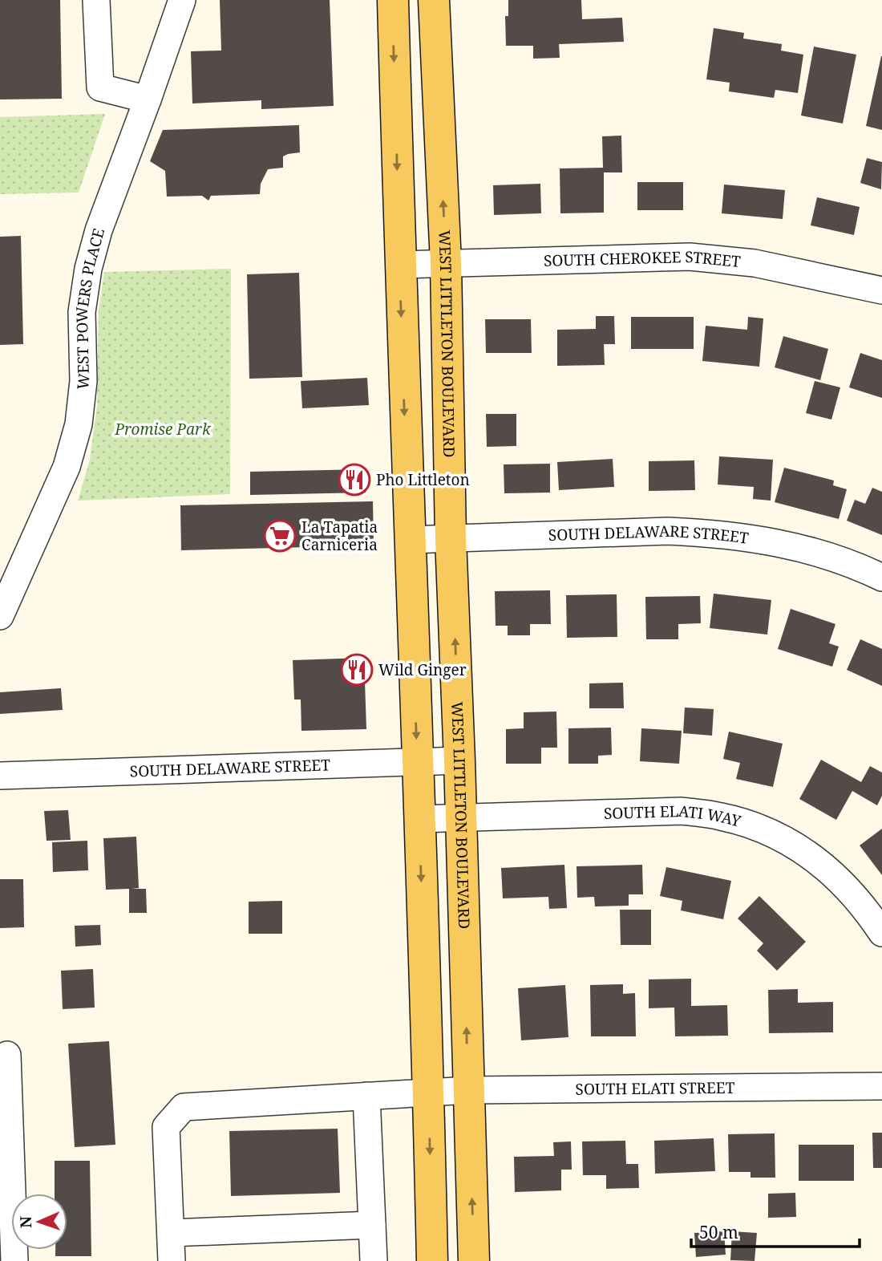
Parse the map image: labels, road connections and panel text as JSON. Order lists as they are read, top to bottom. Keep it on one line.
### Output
{"streets":{"main road":["WEST LITTLETON BOULEVARD"],"street":["SOUTH CHEROKEE STREET","WEST POWERS PLACE","SOUTH DELAWARE STREET","SOUTH ELATI WAY","SOUTH ELATI STREET"]},"crossings":[["SOUTH CHEROKEE STREET","WEST LITTLETON BOULEVARD"],["WEST LITTLETON BOULEVARD","SOUTH DELAWARE STREET"],["WEST LITTLETON BOULEVARD","SOUTH ELATI WAY"],["WEST LITTLETON BOULEVARD","SOUTH ELATI STREET"]],"parks":["Promise Park"],"places":{"restaurant":["Pho Littleton","Wild Ginger"],"supermarket":["La Tapatia Carniceria"]},"scale_bar":"50 m","north":"left"}
